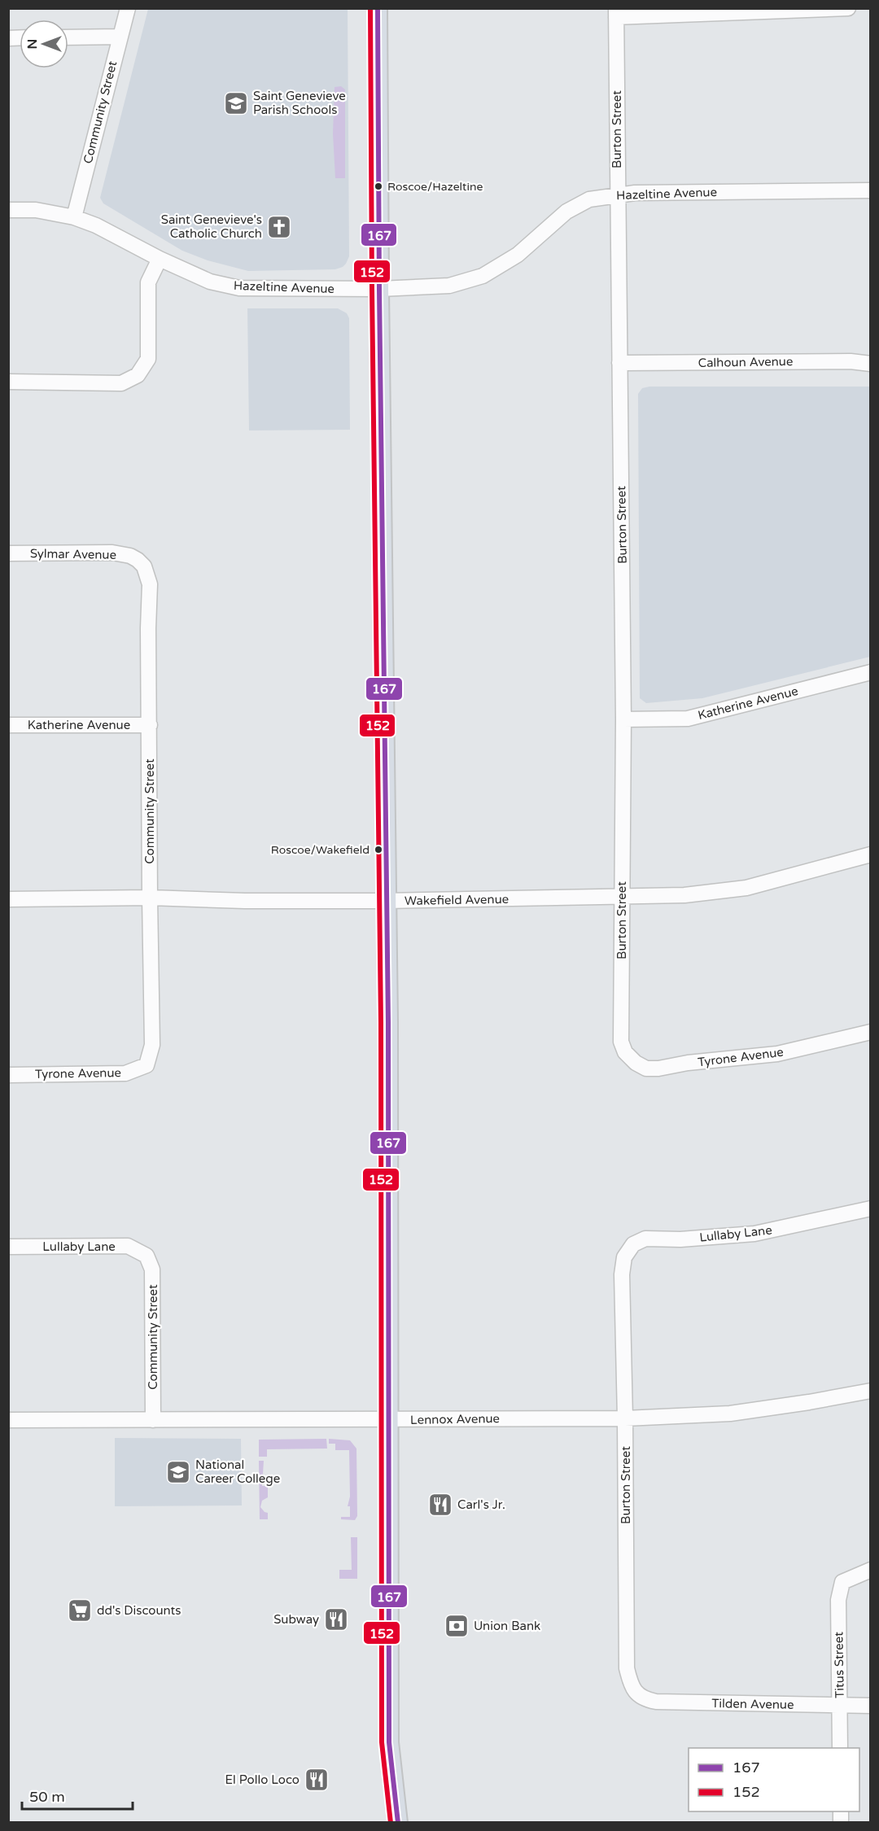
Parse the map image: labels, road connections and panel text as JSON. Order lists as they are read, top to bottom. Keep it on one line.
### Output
{"streets":{"street":["Community Street","Burton Street","Hazeltine Avenue","Calhoun Avenue","Sylmar Avenue","Katherine Avenue","Wakefield Avenue","Tyrone Avenue","Lullaby Lane","Lennox Avenue","Titus Street","Tilden Avenue"]},"crossings":[["Community Street","Hazeltine Avenue"],["Community Street","Sylmar Avenue"],["Community Street","Katherine Avenue"],["Community Street","Wakefield Avenue"],["Community Street","Tyrone Avenue"],["Community Street","Lullaby Lane"],["Community Street","Lennox Avenue"],["Burton Street","Hazeltine Avenue"],["Burton Street","Calhoun Avenue"],["Burton Street","Katherine Avenue"],["Burton Street","Wakefield Avenue"],["Burton Street","Tyrone Avenue"],["Burton Street","Lullaby Lane"],["Burton Street","Lennox Avenue"],["Burton Street","Tilden Avenue"],["Titus Street","Tilden Avenue"]],"places":{"school or university":["Saint Genevieve Parish Schools","National Career College"],"other":["Roscoe/Hazeltine","Roscoe/Wakefield"],"church":["Saint Genevieve's Catholic Church"],"restaurant":["Carl's Jr.","Subway","El Pollo Loco"],"supermarket":["dd's Discounts"],"bank":["Union Bank"]},"lines":["transit line 167","transit line 152"],"legend":["167","152"],"scale_bar":"50 m","north":"left"}
